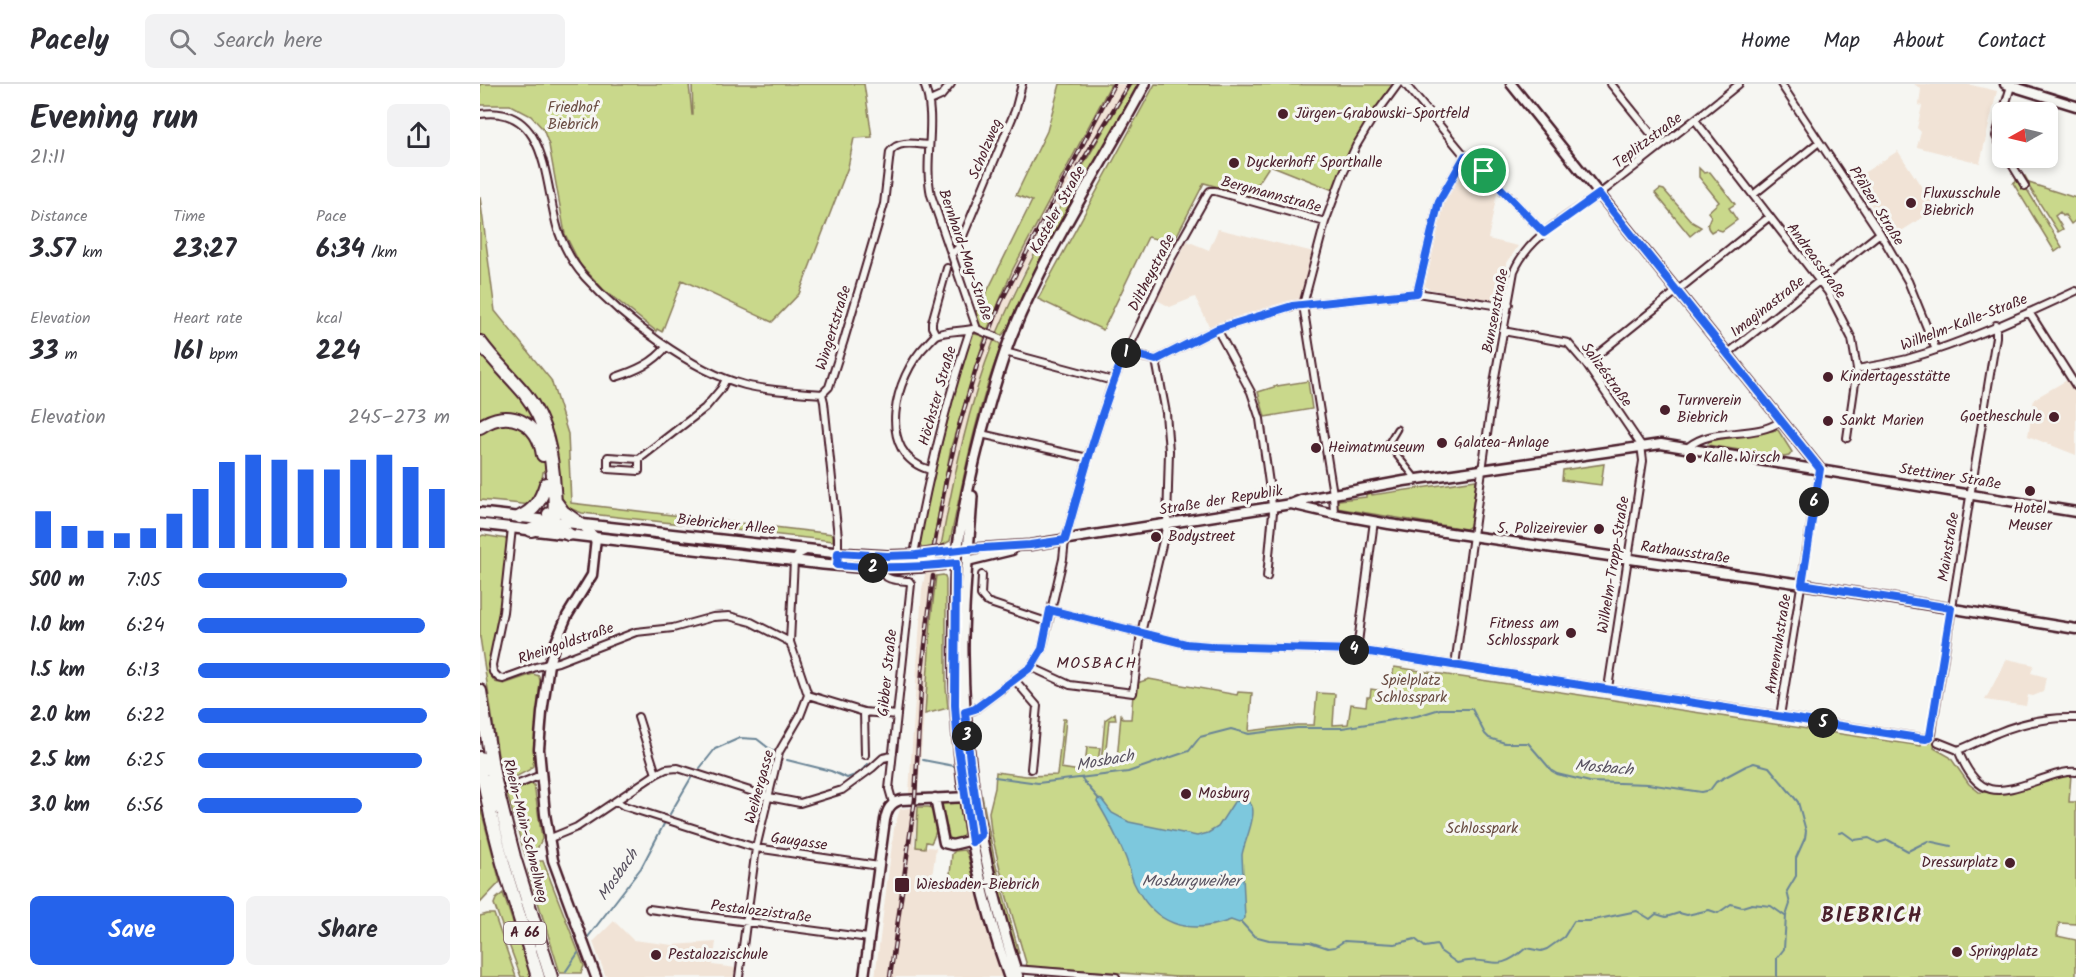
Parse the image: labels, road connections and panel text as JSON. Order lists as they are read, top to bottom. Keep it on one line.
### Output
{"streets":{"highway":["Rhein-Main-Schnellweg","A 66"],"main road":["Kasteler Straße","Biebricher Allee"],"street":["Teplitzstraße","Scholzweg","Bergmannstraße","Pfälzer Straße","Bernhard-May-Straße","Andreasstraße","Diltheystraße","Imaginastraße","Bunsenstraße","Wilhelm-Kalle-Straße","Wingertstraße","Salizéstraße","Höchster Straße","Stettiner Straße","Straße der Republik","Mainstraße","Rathausstraße","Wilhelm-Tropp-Straße","Rheingoldstraße","Armenruhstraße","Gibber Straße","Weihergasse","Gaugasse","Pestalozzistraße"]},"crossings":[["Teplitzstraße","Andreasstraße"],["Teplitzstraße","Bunsenstraße"],["Scholzweg","Bernhard-May-Straße"],["Bergmannstraße","Diltheystraße"],["Pfälzer Straße","Imaginastraße"],["Pfälzer Straße","Wilhelm-Kalle-Straße"],["Kasteler Straße","Bernhard-May-Straße"],["Kasteler Straße","Straße der Republik"],["Kasteler Straße","Biebricher Allee"],["Bernhard-May-Straße","Wingertstraße"],["Bernhard-May-Straße","Höchster Straße"],["Andreasstraße","Imaginastraße"],["Andreasstraße","Wilhelm-Kalle-Straße"],["Diltheystraße","Straße der Republik"],["Bunsenstraße","Salizéstraße"],["Bunsenstraße","Straße der Republik"],["Bunsenstraße","Rathausstraße"],["Wilhelm-Kalle-Straße","Mainstraße"],["Salizéstraße","Straße der Republik"],["Salizéstraße","Wilhelm-Tropp-Straße"],["Höchster Straße","Biebricher Allee"],["Stettiner Straße","Straße der Republik"],["Stettiner Straße","Mainstraße"],["Stettiner Straße","Armenruhstraße"],["Straße der Republik","Biebricher Allee"],["Straße der Republik","Rathausstraße"],["Straße der Republik","Wilhelm-Tropp-Straße"],["Biebricher Allee","Rheingoldstraße"],["Biebricher Allee","Gibber Straße"],["Mainstraße","Rathausstraße"],["Mainstraße","Armenruhstraße"],["Rathausstraße","Wilhelm-Tropp-Straße"],["Rathausstraße","Armenruhstraße"],["Gibber Straße","Gaugasse"],["Gibber Straße","Pestalozzistraße"],["Weihergasse","Gaugasse"],["Weihergasse","Pestalozzistraße"]],"districts":["MOSBACH","BIEBRICH"],"water":["Mosbach","Mosburgweiher"],"parks":["Friedhof Biebrich","Spielplatz Schlosspark","Schlosspark"],"places":{"other":["Jürgen-Grabowski-Sportfeld","Dyckerhoff Sporthalle","Fluxusschule Biebrich","Kindertagesstätte","Turnverein Biebrich","Goetheschule","Sankt Marien","Galatea-Anlage","Heimatmuseum","Kalle Wirsch","Hotel Meuser","5. Polizeirevier","Bodystreet","Fitness am Schlosspark","Mosburg","Dressurplatz","Springplatz","Pestalozzischule"],"transit":["Wiesbaden-Biebrich"]},"north":"left","page":{"header":"Pacely","search":"Search here","nav":["Home","Map","About","Contact"],"heading":["Evening run","21:11"],"stats":[["Distance","3.57 km"],["Time","23:27"],["Pace","6:34 /km"],["Elevation","33 m"],["Heart rate","161 bpm"],["kcal","224"]],"pins":["1","6","2","4","5","3"],"chart":["Elevation","245–273 m"],"list":[{"name":"500 m","note":"7:05"},{"name":"1.0 km","note":"6:24"},{"name":"1.5 km","note":"6:13"},{"name":"2.0 km","note":"6:22"},{"name":"2.5 km","note":"6:25"},{"name":"3.0 km","note":"6:56"}],"buttons":["Save","Share"]}}
